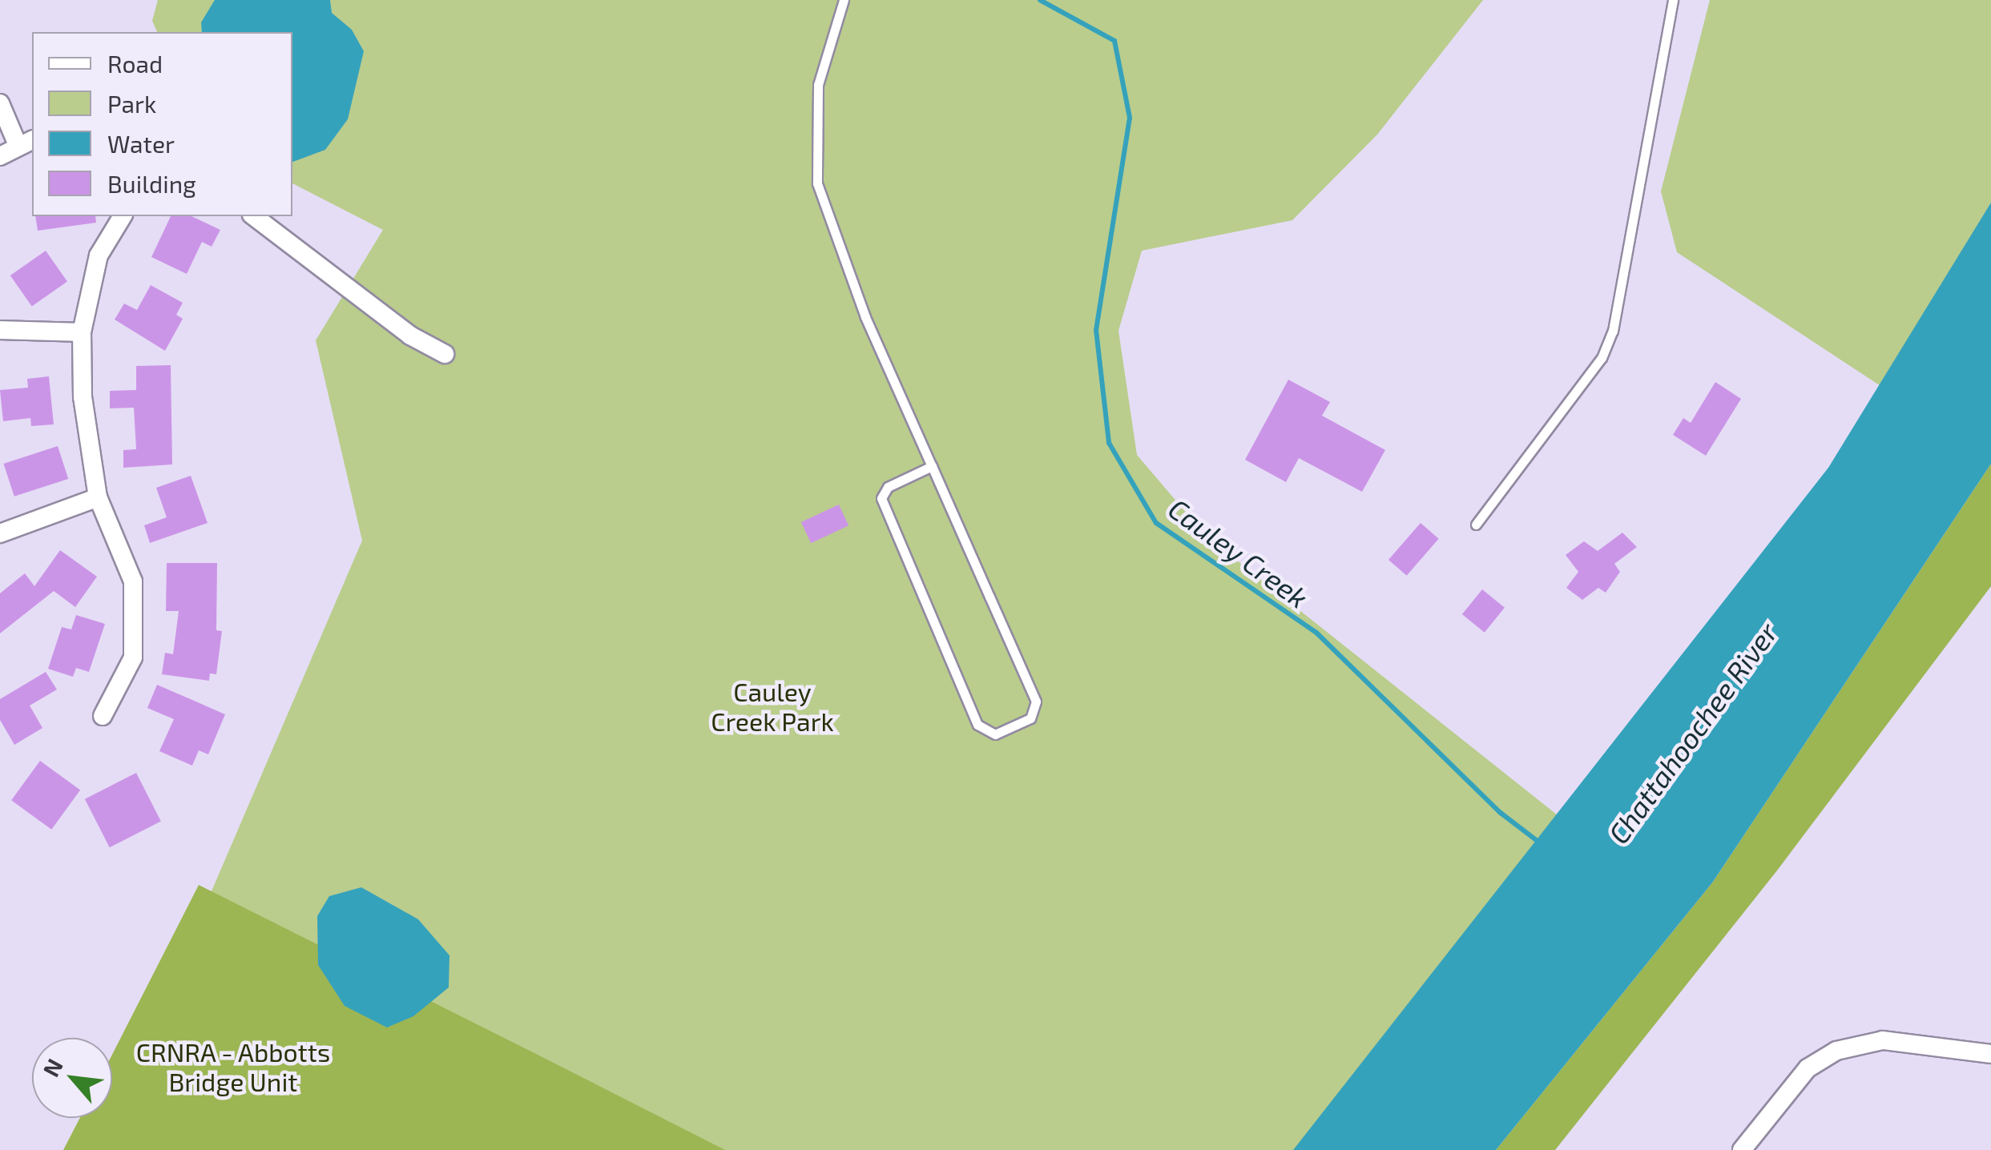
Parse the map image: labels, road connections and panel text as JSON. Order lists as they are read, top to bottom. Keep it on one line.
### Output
{"water":["Cauley Creek","Chattahoochee River"],"parks":["Cauley Creek Park","CRNRA - Abbotts Bridge Unit"],"legend":["Road","Park","Water","Building"],"north":"top left"}
